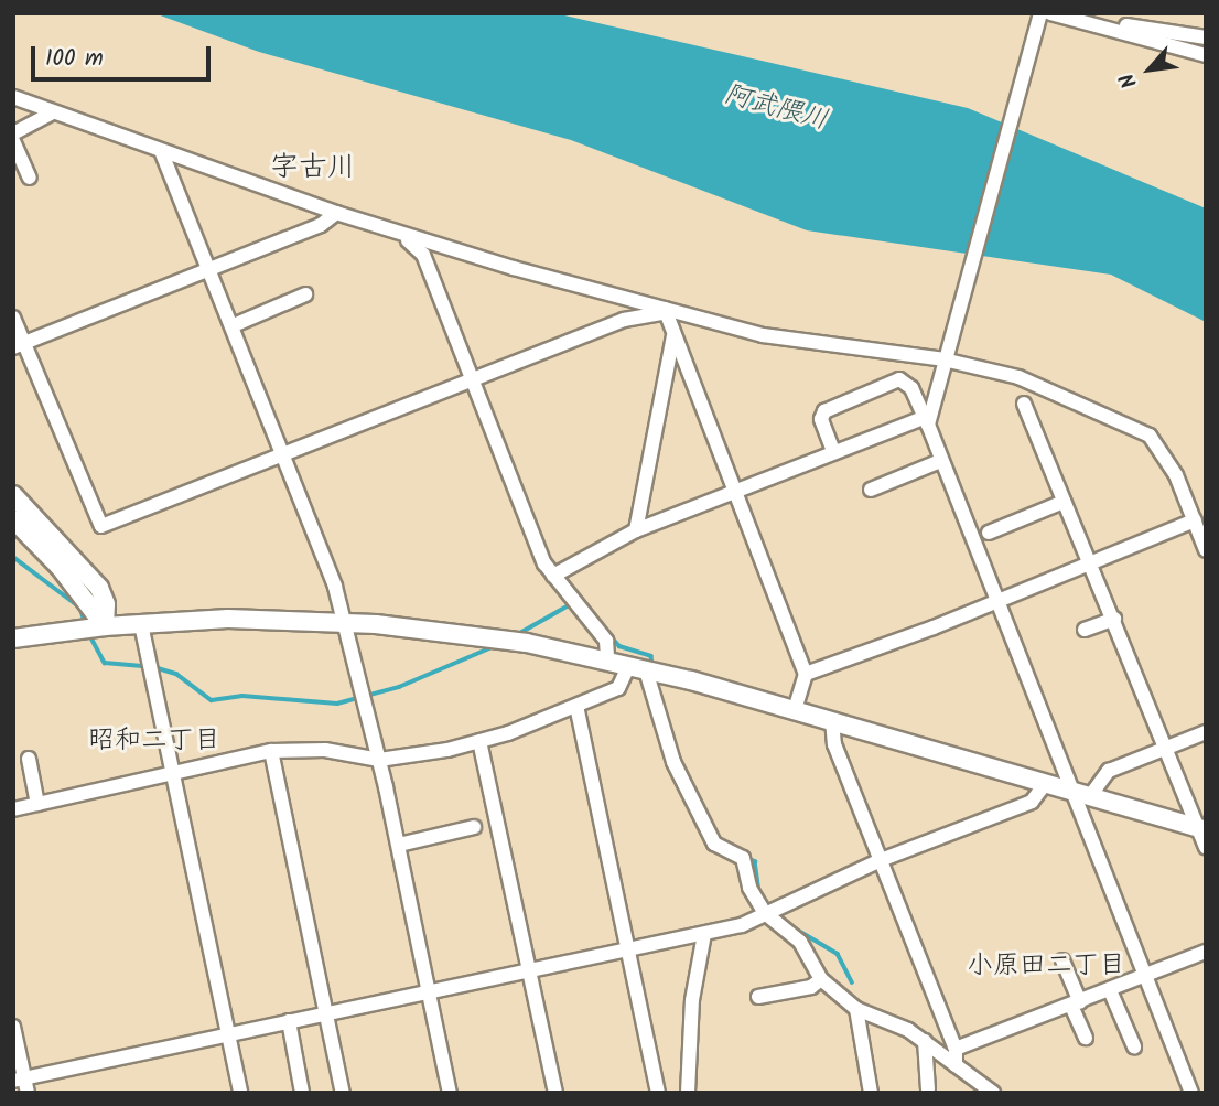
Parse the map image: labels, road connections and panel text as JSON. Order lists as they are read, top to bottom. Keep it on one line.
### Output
{"districts":["字古川","昭和二丁目","小原田二丁目"],"water":["阿武隈川"],"scale_bar":"100 m","north":"bottom left"}
